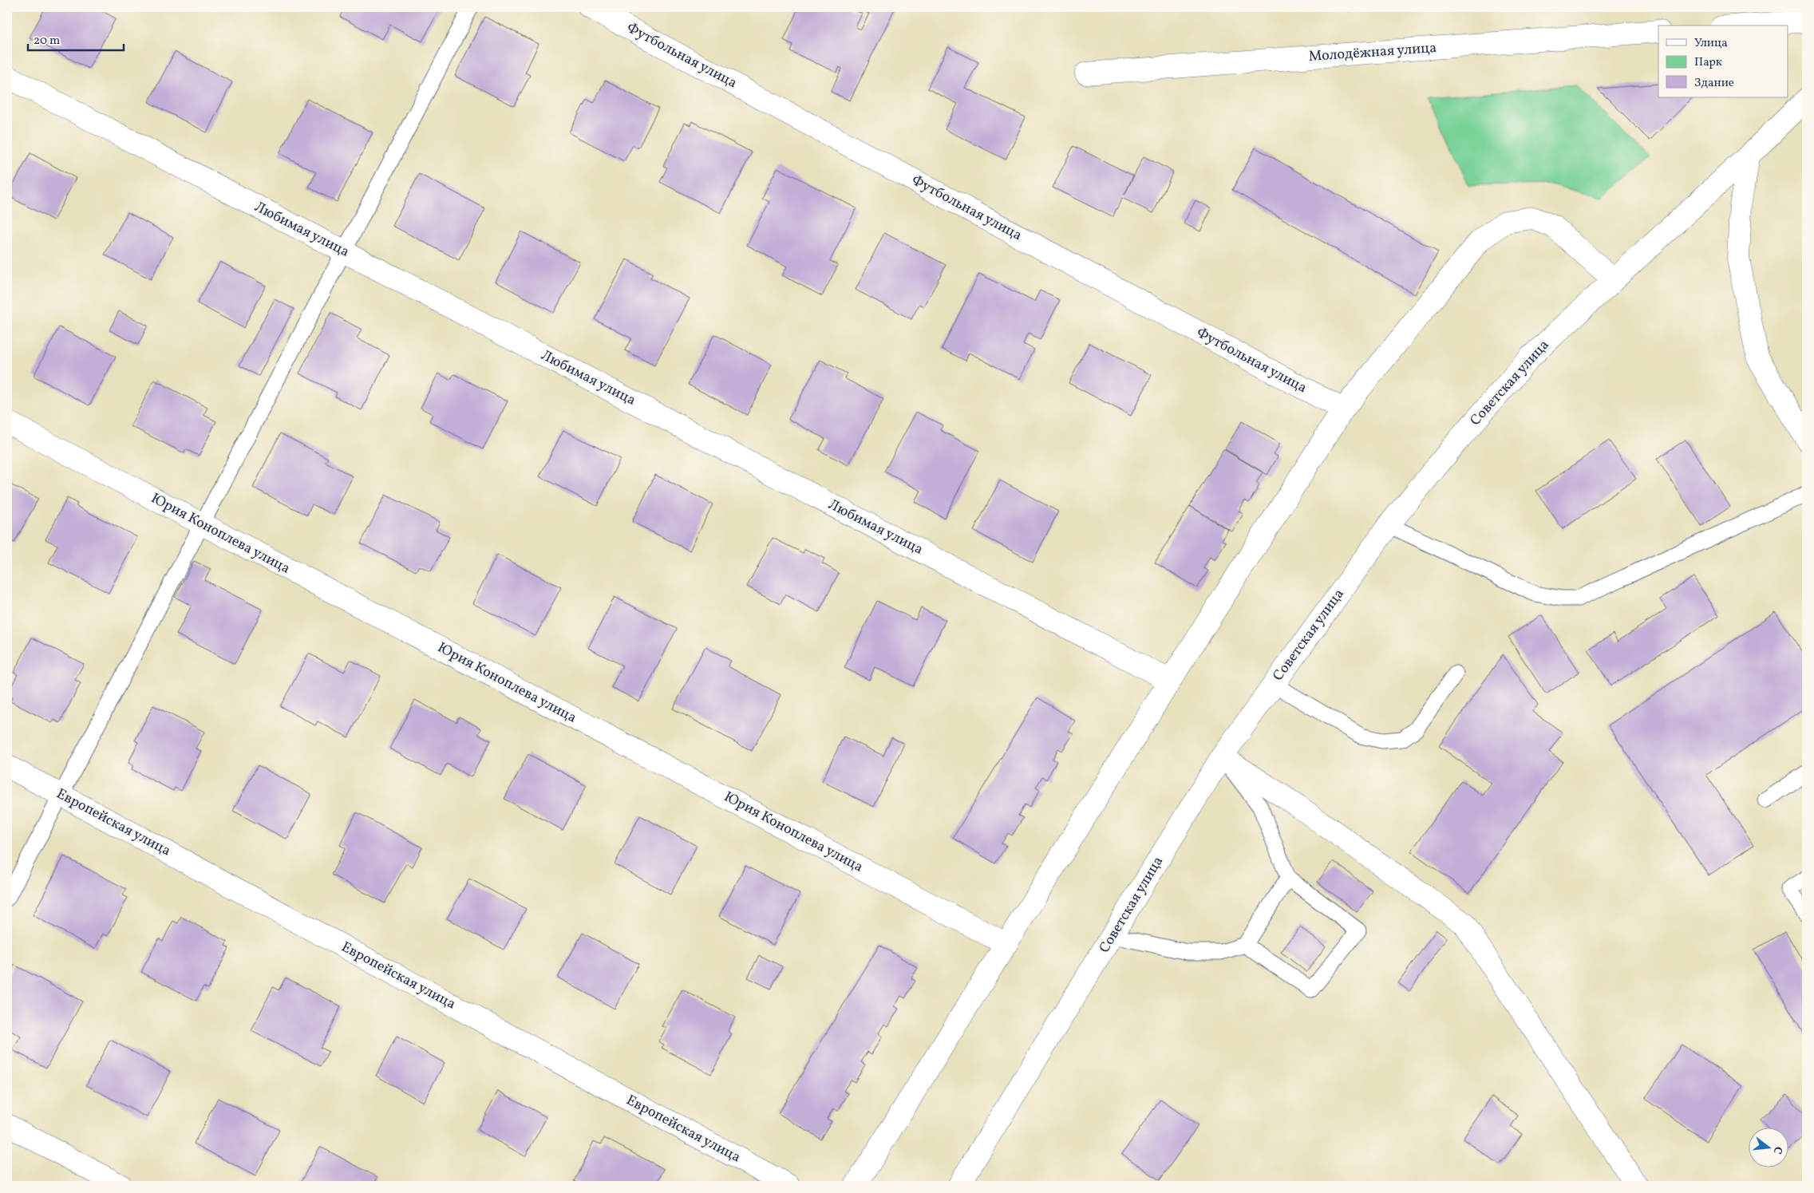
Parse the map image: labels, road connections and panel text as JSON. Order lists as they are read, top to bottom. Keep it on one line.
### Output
{"streets":{"street":["Молодёжная улица","Футбольная улица","Любимая улица","Советская улица","Юрия Коноплева улица","Европейская улица"]},"legend":["Улица","Парк","Здание"],"scale_bar":"20 m","north":"right"}
